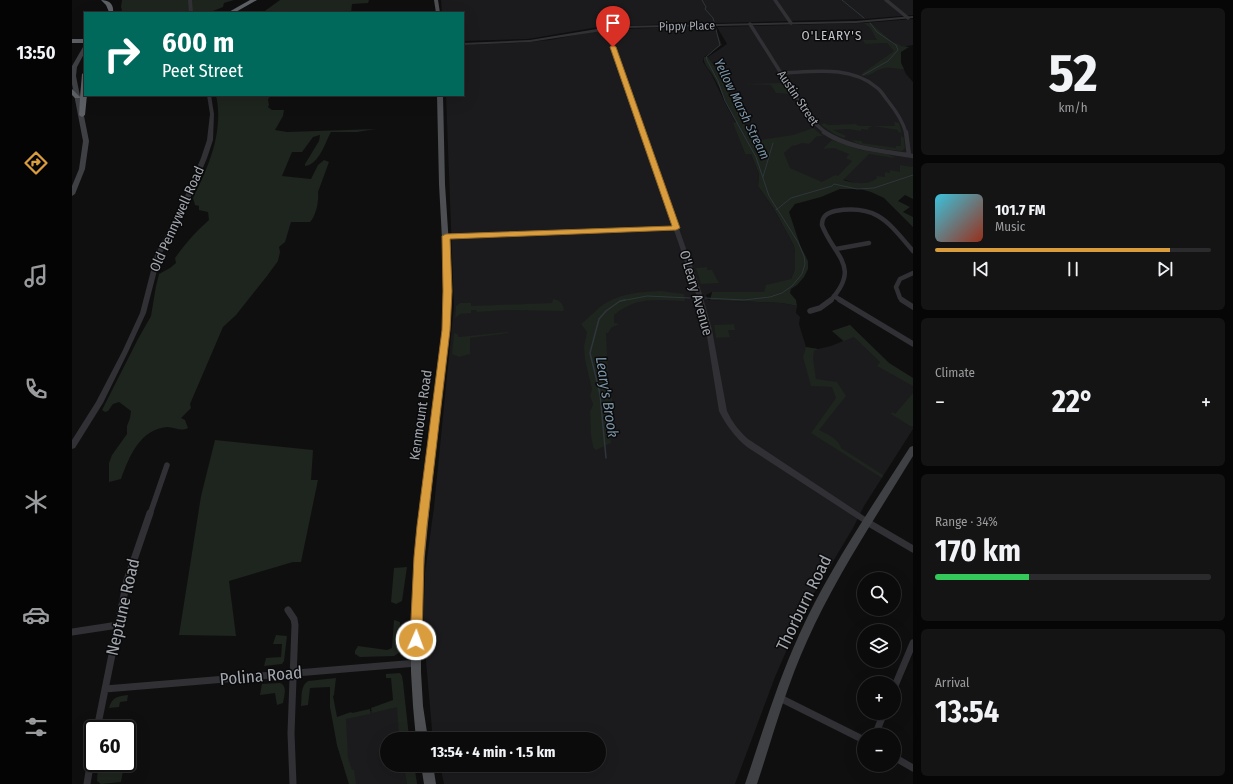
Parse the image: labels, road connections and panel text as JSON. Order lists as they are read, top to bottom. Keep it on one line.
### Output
{"streets":{"main road":["Kenmount Road","Thorburn Road"],"street":["Pippy Place","Austin Street","Old Pennywell Road","O'Leary Avenue","Neptune Road","Polina Road"]},"crossings":[["Pippy Place","Austin Street"],["Pippy Place","O'Leary Avenue"],["O'Leary Avenue","Thorburn Road"],["Kenmount Road","Polina Road"],["Neptune Road","Polina Road"]],"districts":["O'LEARY'S"],"water":["Yellow Marsh Stream","Leary's Brook"],"page":{"tabs":"13:50","tile":[["52","km/h"],"Climate",["Range · 34%","170 km"],["Arrival","13:54"]],"turn":["600 m","Peet Street"],"song":["101.7 FM","Music"],"heat":["−","22°","+"],"map_buttons":["+","−"],"limit":"60","trip":"13:54 · 4 min · 1.5 km"}}
